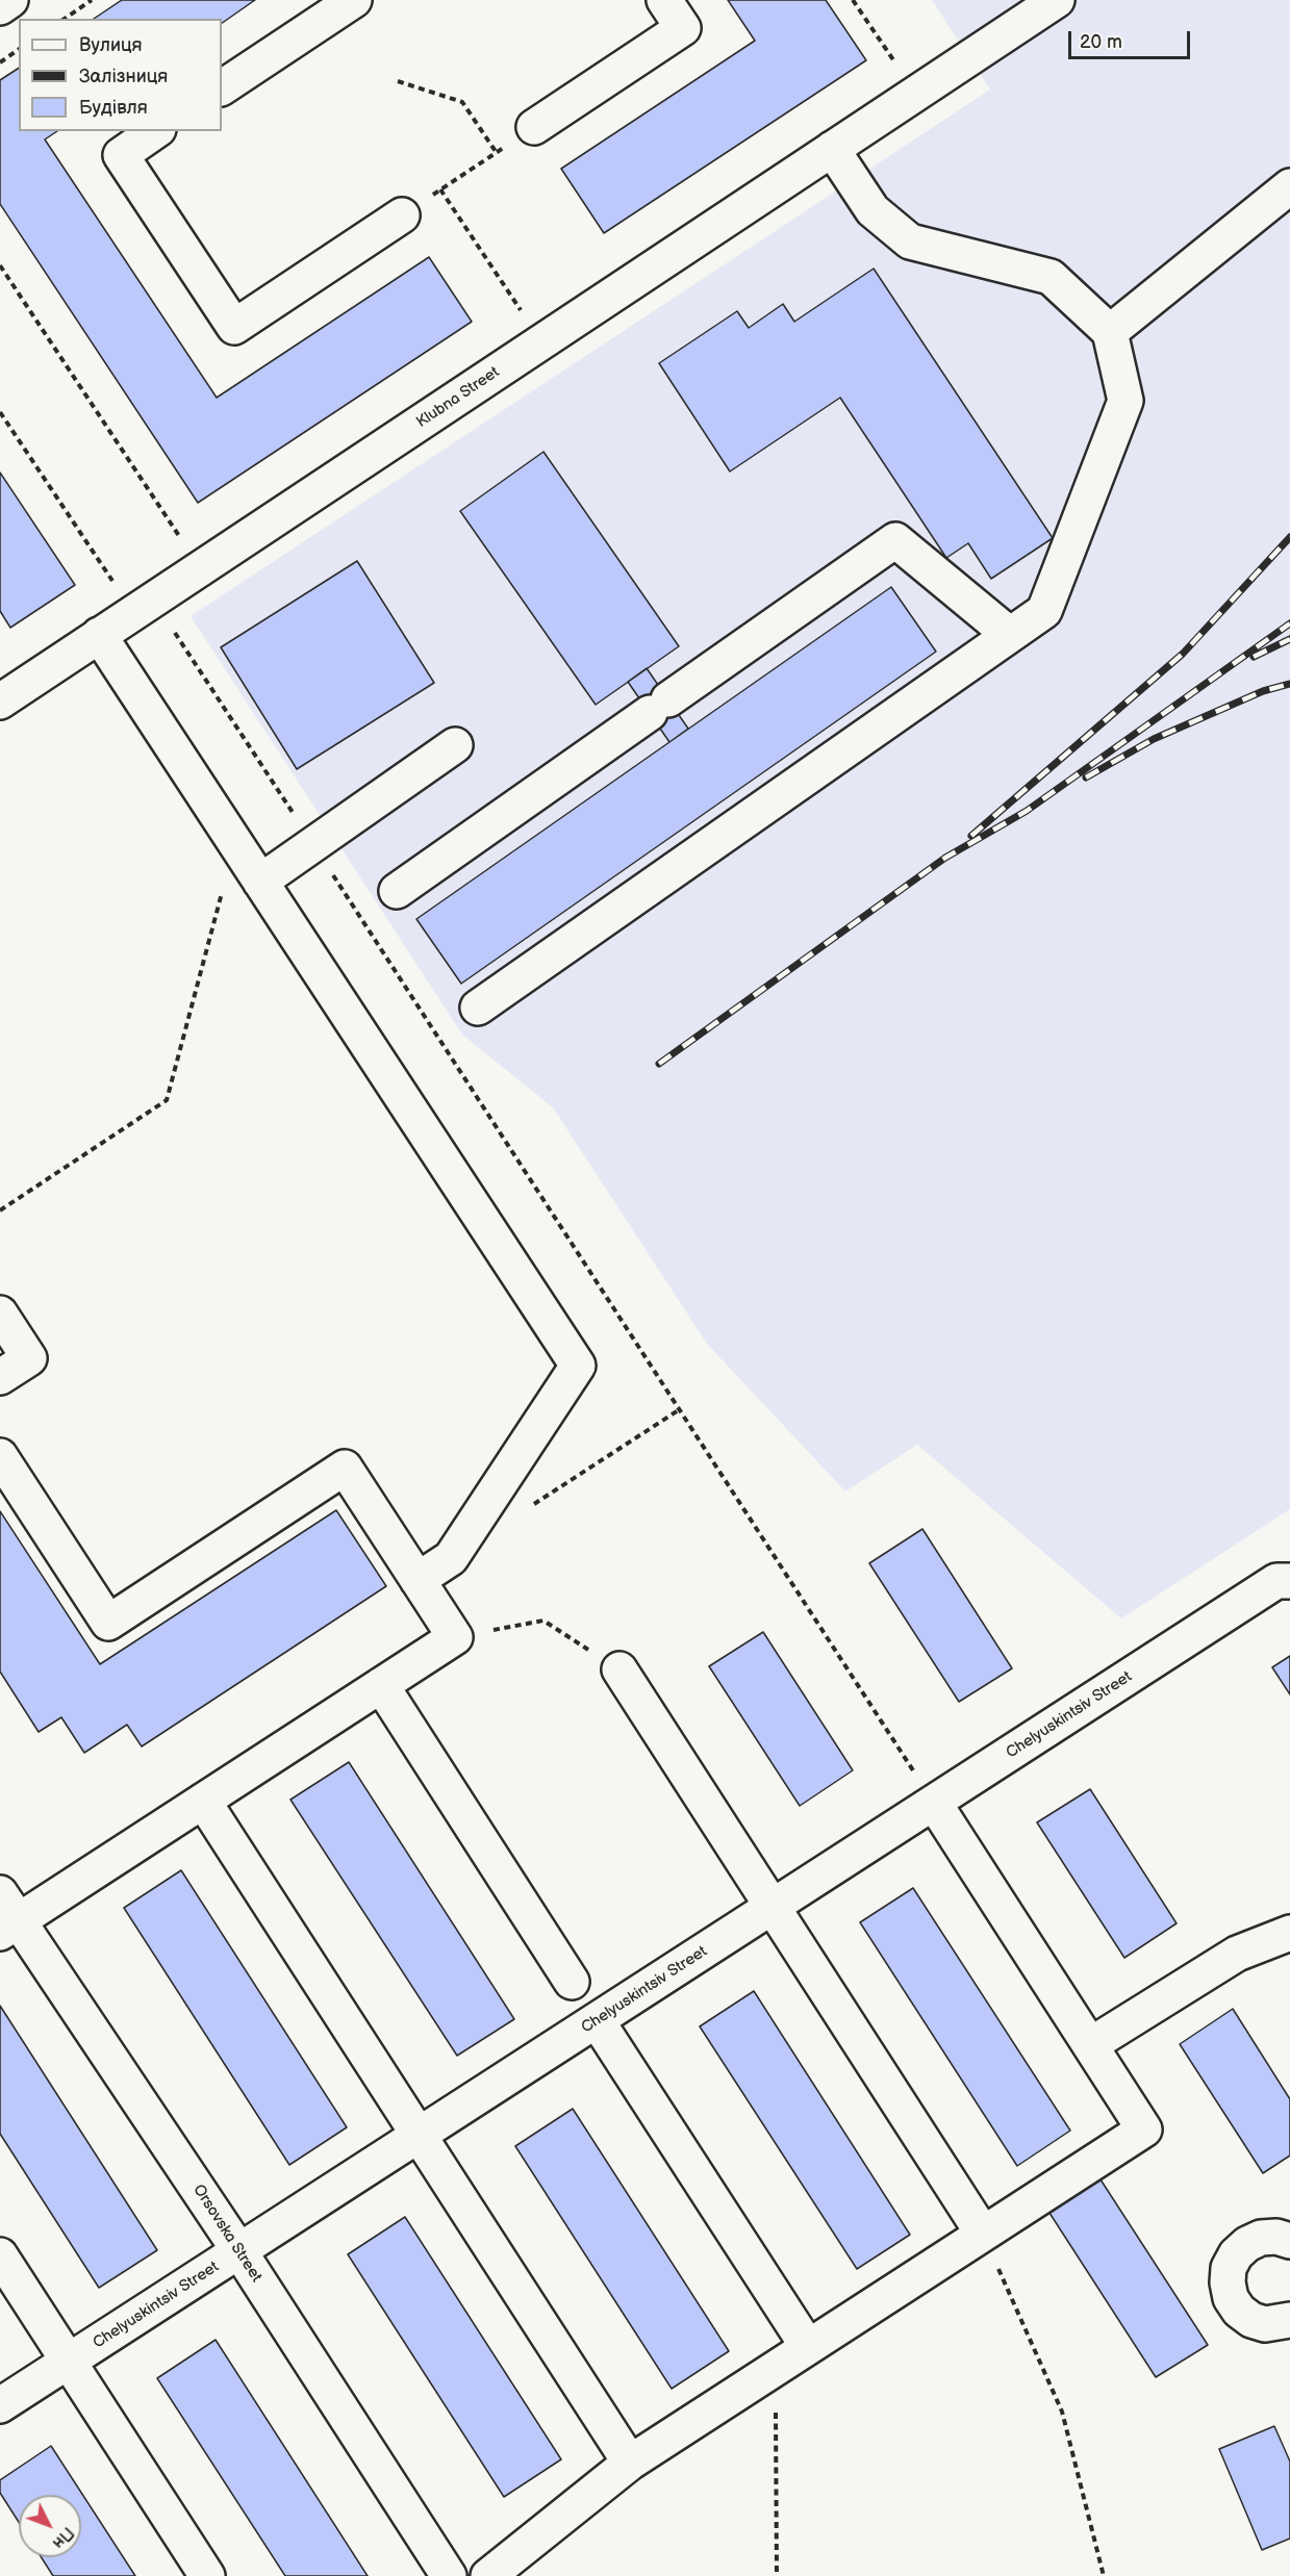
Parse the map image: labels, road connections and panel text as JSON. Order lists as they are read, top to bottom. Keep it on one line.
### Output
{"streets":{"street":["Klubna Street","Chelyuskintsiv Street","Orsovska Street"]},"crossings":[["Chelyuskintsiv Street","Orsovska Street"]],"legend":["Вулиця","Залізниця","Будівля"],"scale_bar":"20 m","north":"bottom right"}
